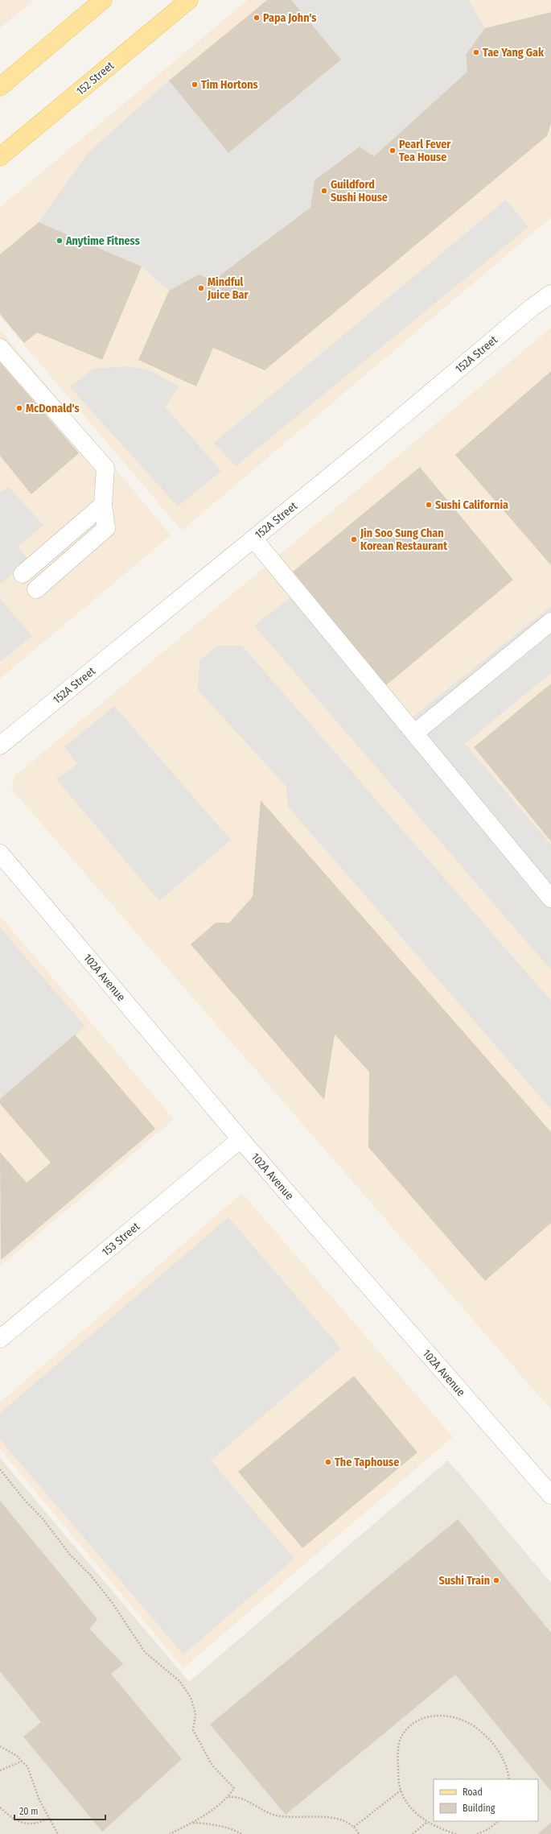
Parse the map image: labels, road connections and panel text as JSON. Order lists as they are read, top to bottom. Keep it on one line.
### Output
{"streets":{"main road":["152 Street"],"street":["152A Street","102A Avenue","153 Street"]},"crossings":[["102A Avenue","153 Street"]],"places":["Papa John's","Tae Yang Gak","Tim Hortons","Pearl Fever Tea House","Guildford Sushi House","Anytime Fitness","Mindful Juice Bar","McDonald's","Sushi California","Jin Soo Sung Chan Korean Restaurant","The Taphouse","Sushi Train"],"legend":["Road","Building"],"scale_bar":"20 m"}
